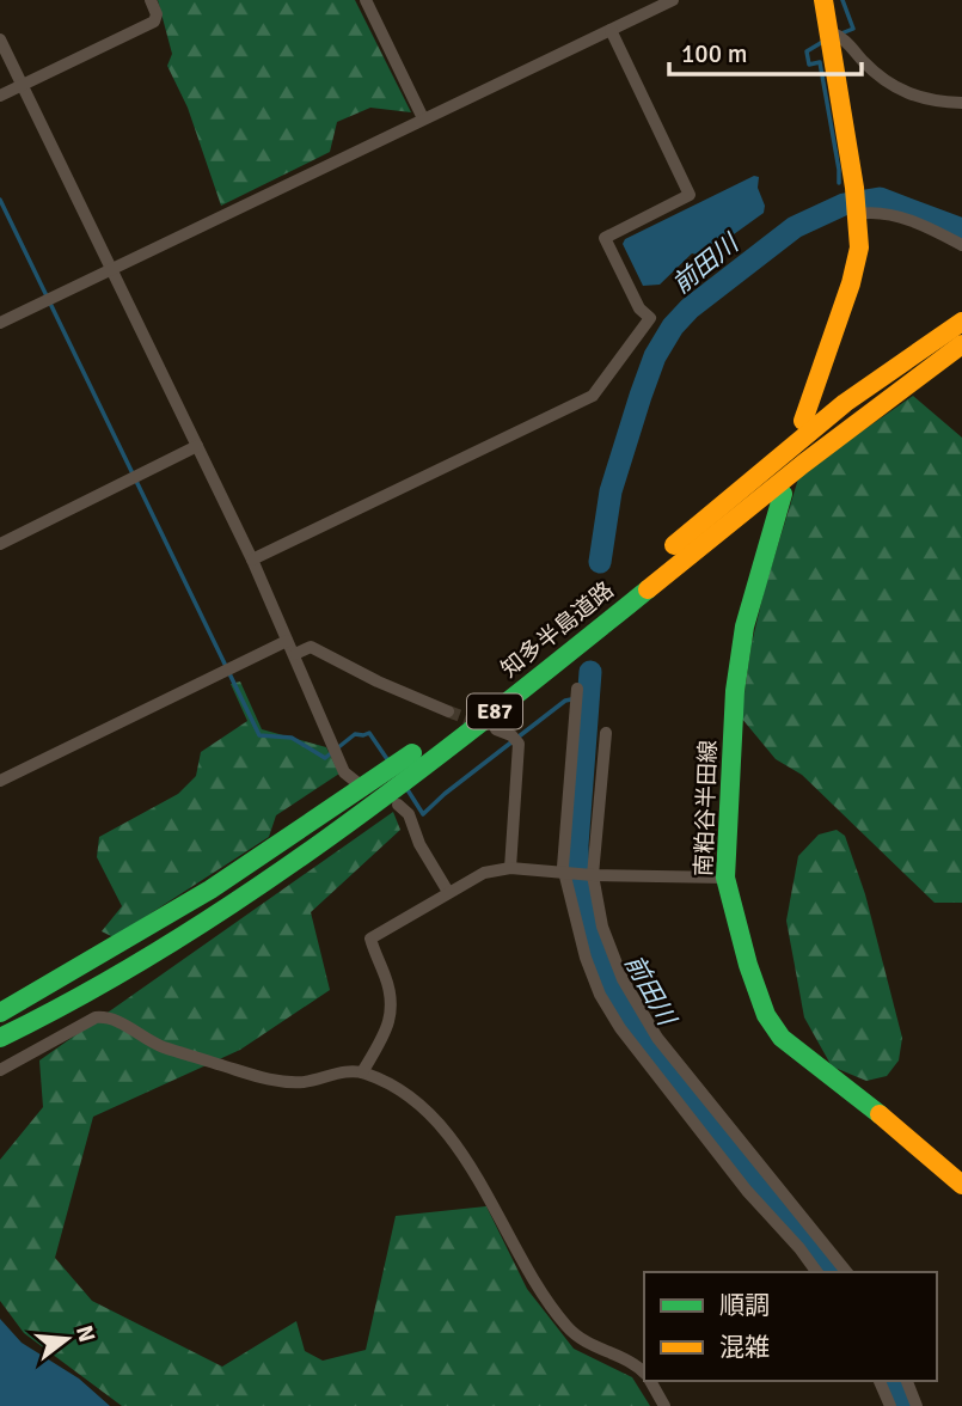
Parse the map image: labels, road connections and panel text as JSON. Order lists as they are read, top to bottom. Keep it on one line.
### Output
{"streets":{"main road":["知多半島道路","E87","南粕谷半田線"]},"water":["前田川"],"legend":["順調","混雑"],"scale_bar":"100 m","north":"right"}
